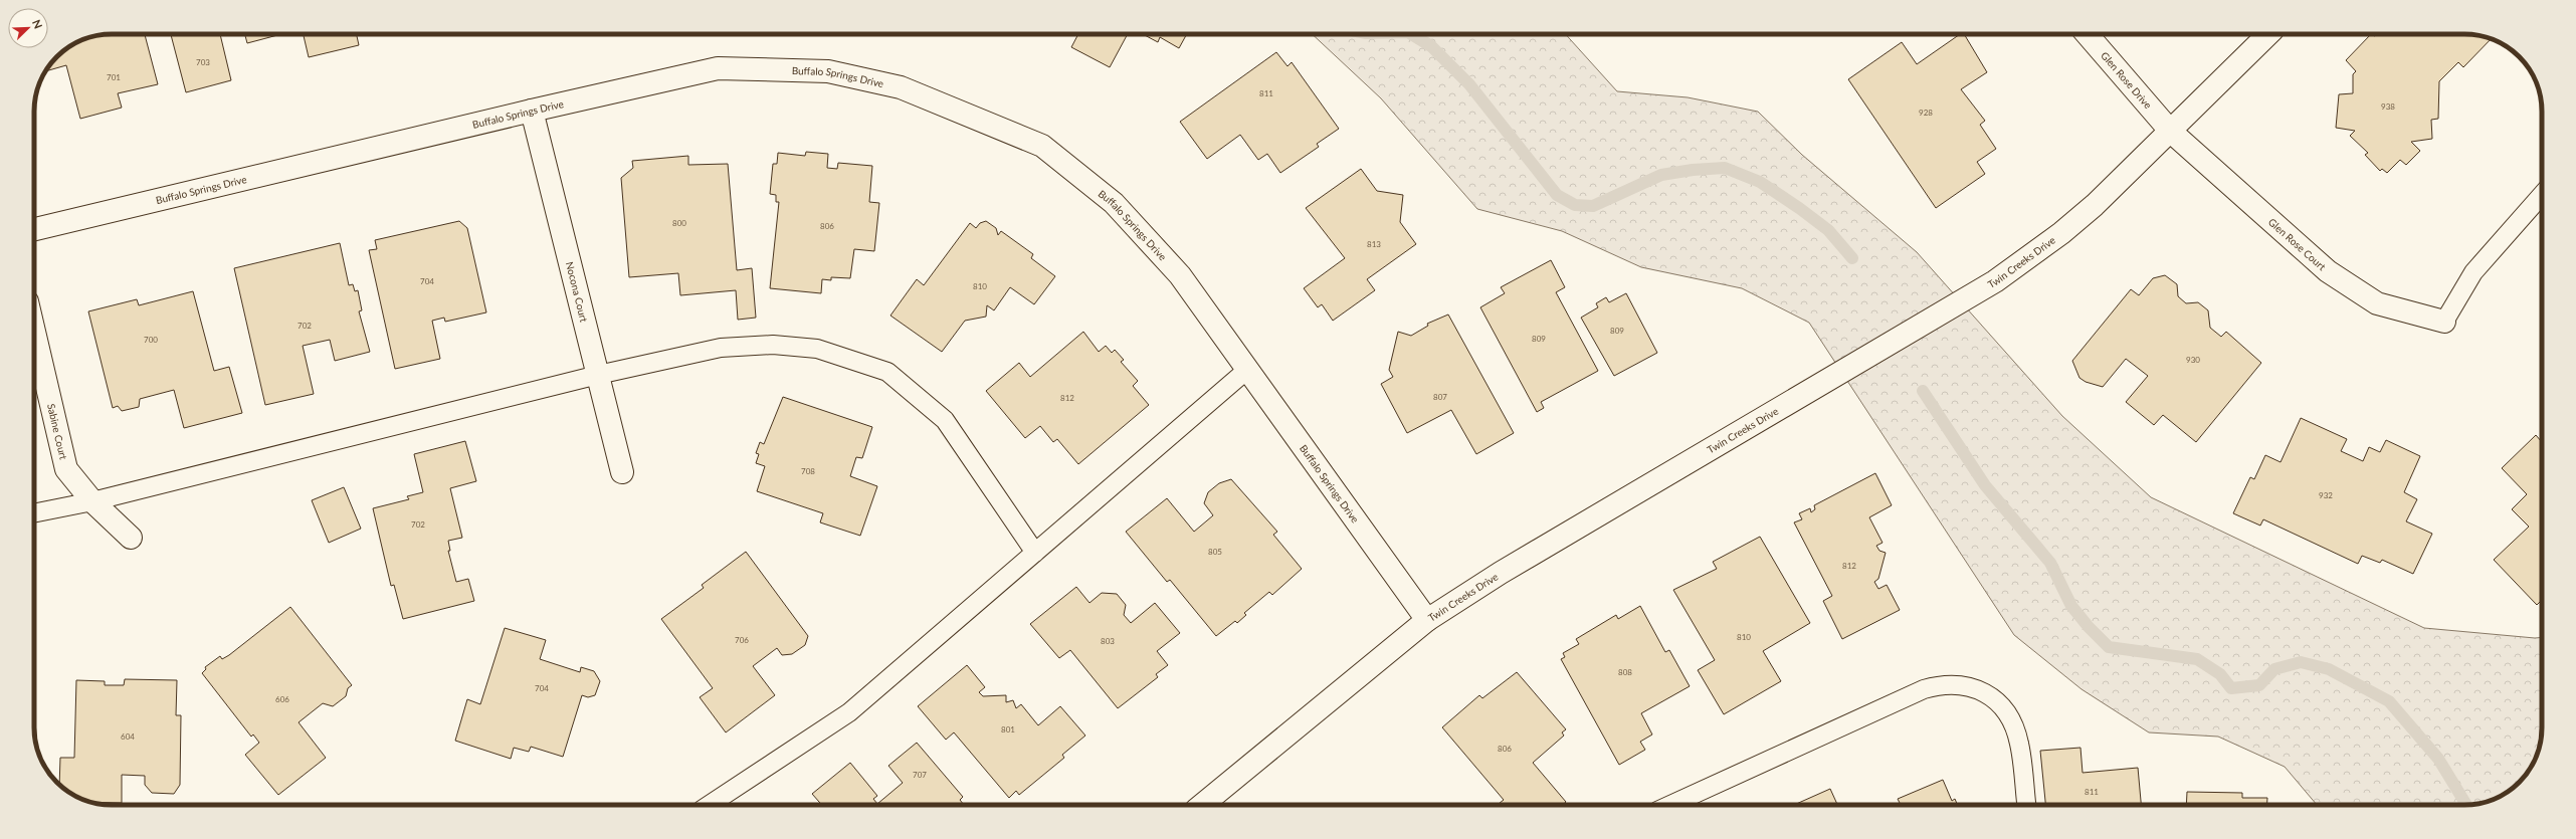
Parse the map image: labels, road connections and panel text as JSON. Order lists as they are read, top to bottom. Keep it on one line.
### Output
{"streets":{"street":["Buffalo Springs Drive","Glen Rose Drive","Glen Rose Court","Twin Creeks Drive","Nocona Court","Sabine Court"]},"crossings":[["Buffalo Springs Drive","Twin Creeks Drive"],["Buffalo Springs Drive","Nocona Court"],["Glen Rose Drive","Glen Rose Court"],["Glen Rose Drive","Twin Creeks Drive"],["Glen Rose Court","Twin Creeks Drive"]],"house_numbers":["703","701","811","938","928","800","806","813","704","810","702","809","809","700","930","807","812","708","932","702","805","812","810","706","803","808","704","606","801","604","806","707","811"],"north":"top right"}
